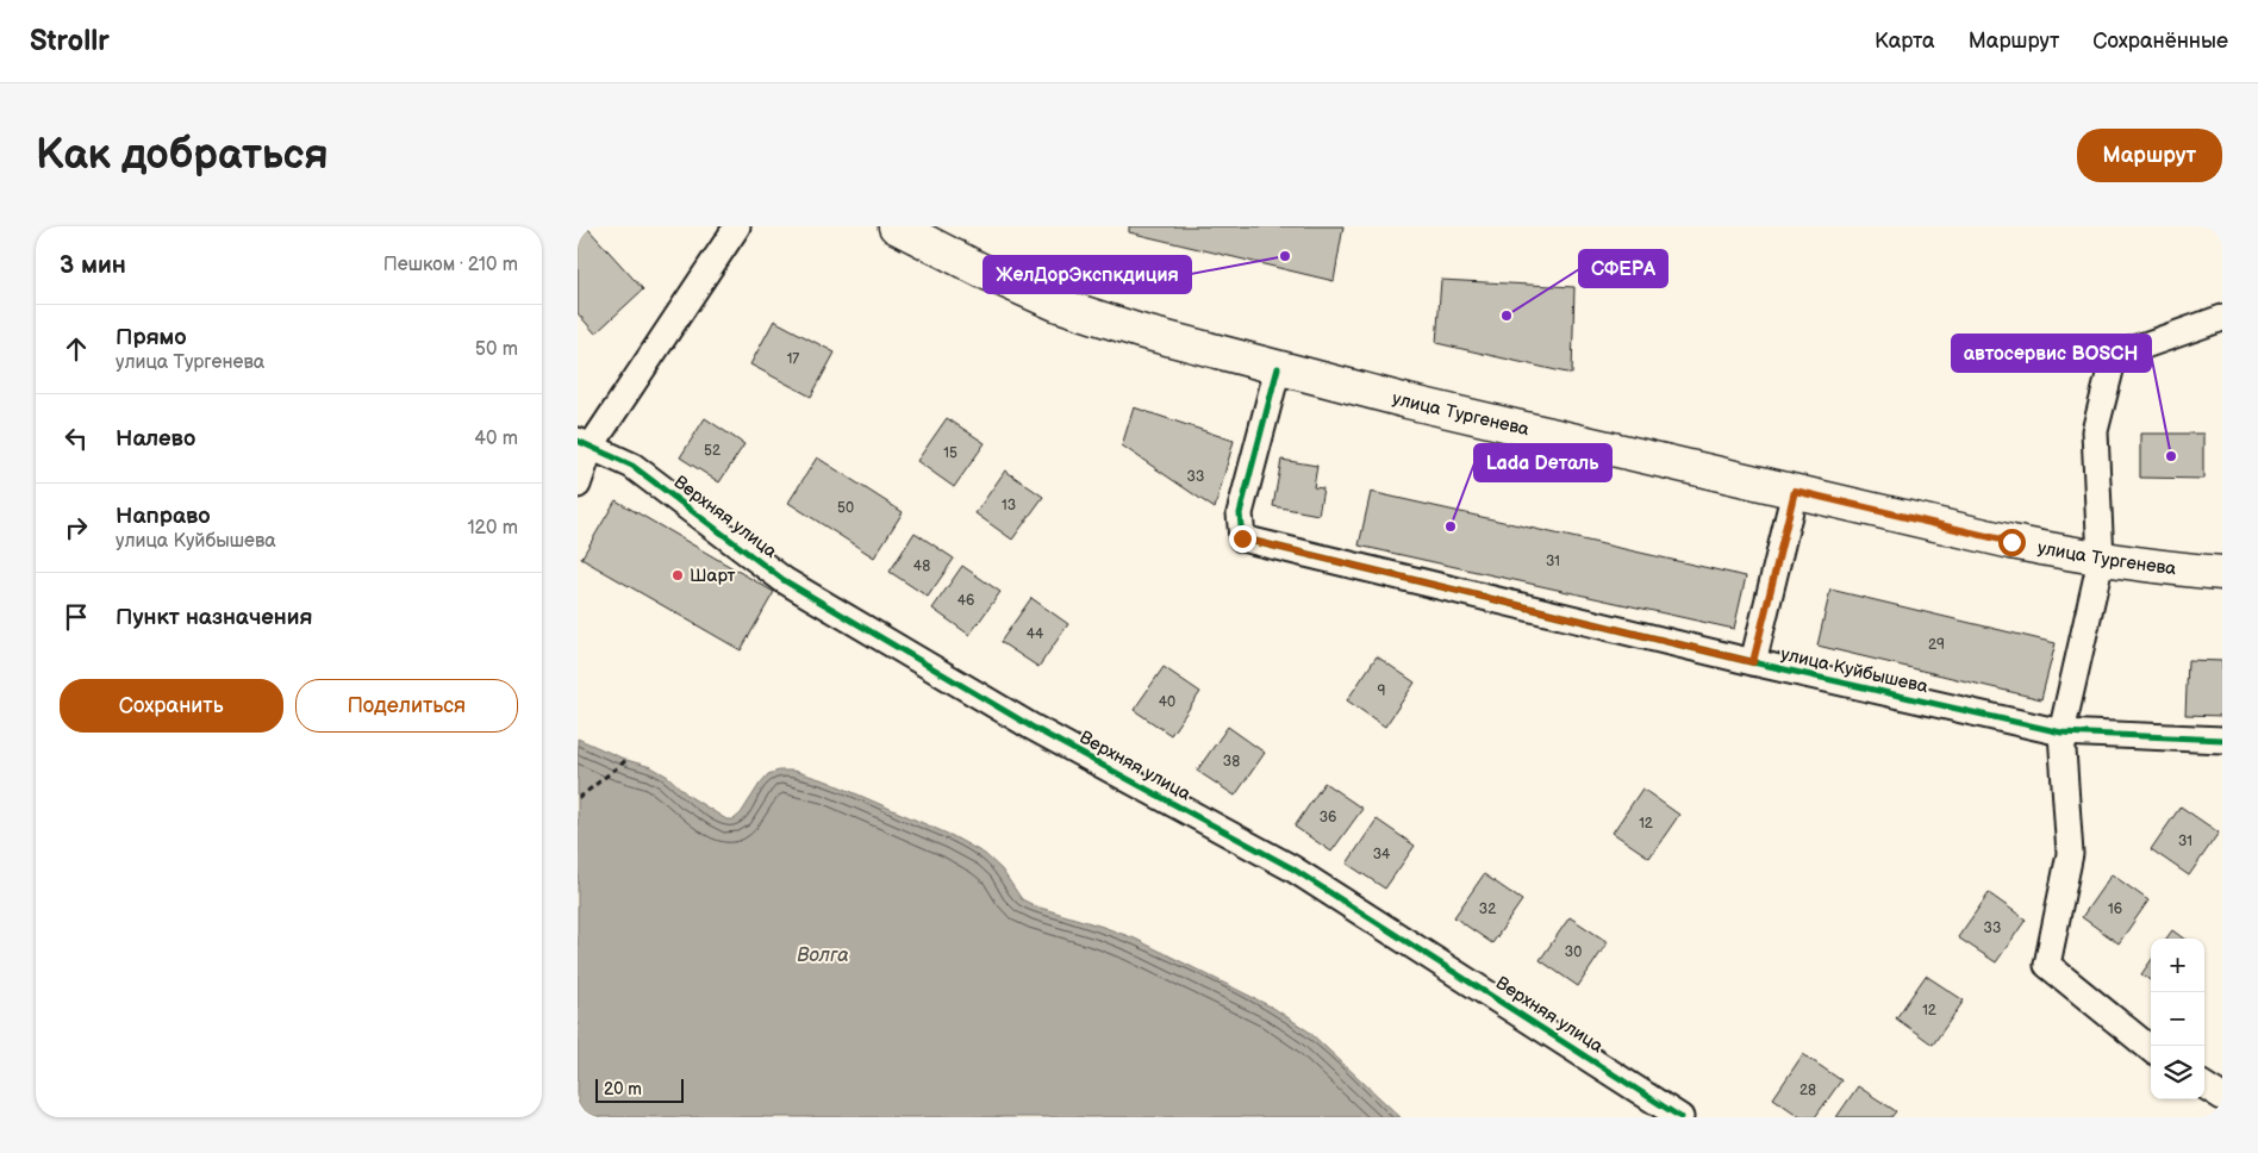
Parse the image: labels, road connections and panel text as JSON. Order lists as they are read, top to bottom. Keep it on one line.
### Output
{"streets":{"main road":["улица Тургенева"],"street":["Верхняя улица","улица Куйбышева"]},"crossings":[["улица Тургенева","улица Куйбышева"]],"water":["Волга"],"places":["ЖелДорЭкспкдиция","СФЕРА","автосервис BOSCH","Lada Dеталь","Шарт"],"house_numbers":["17","52","15","33","13","50","31","48","46","44","29","9","40","38","36","12","31","34","32","16","33","30","12","28"],"scale_bar":"20 m","page":{"header":"Strollr","nav":["Карта","Маршрут","Сохранённые"],"buttons":["Маршрут",["Сохранить","Поделиться"]],"title":"Как добраться","heading":["3 мин","Пешком · 210 m"],"list":[["Прямо","улица Тургенева","50 m"],["Налево","40 m"],["Направо","улица Куйбышева","120 m"],"Пункт назначения"],"map_buttons":["+","−"],"scale":"20 m"}}
